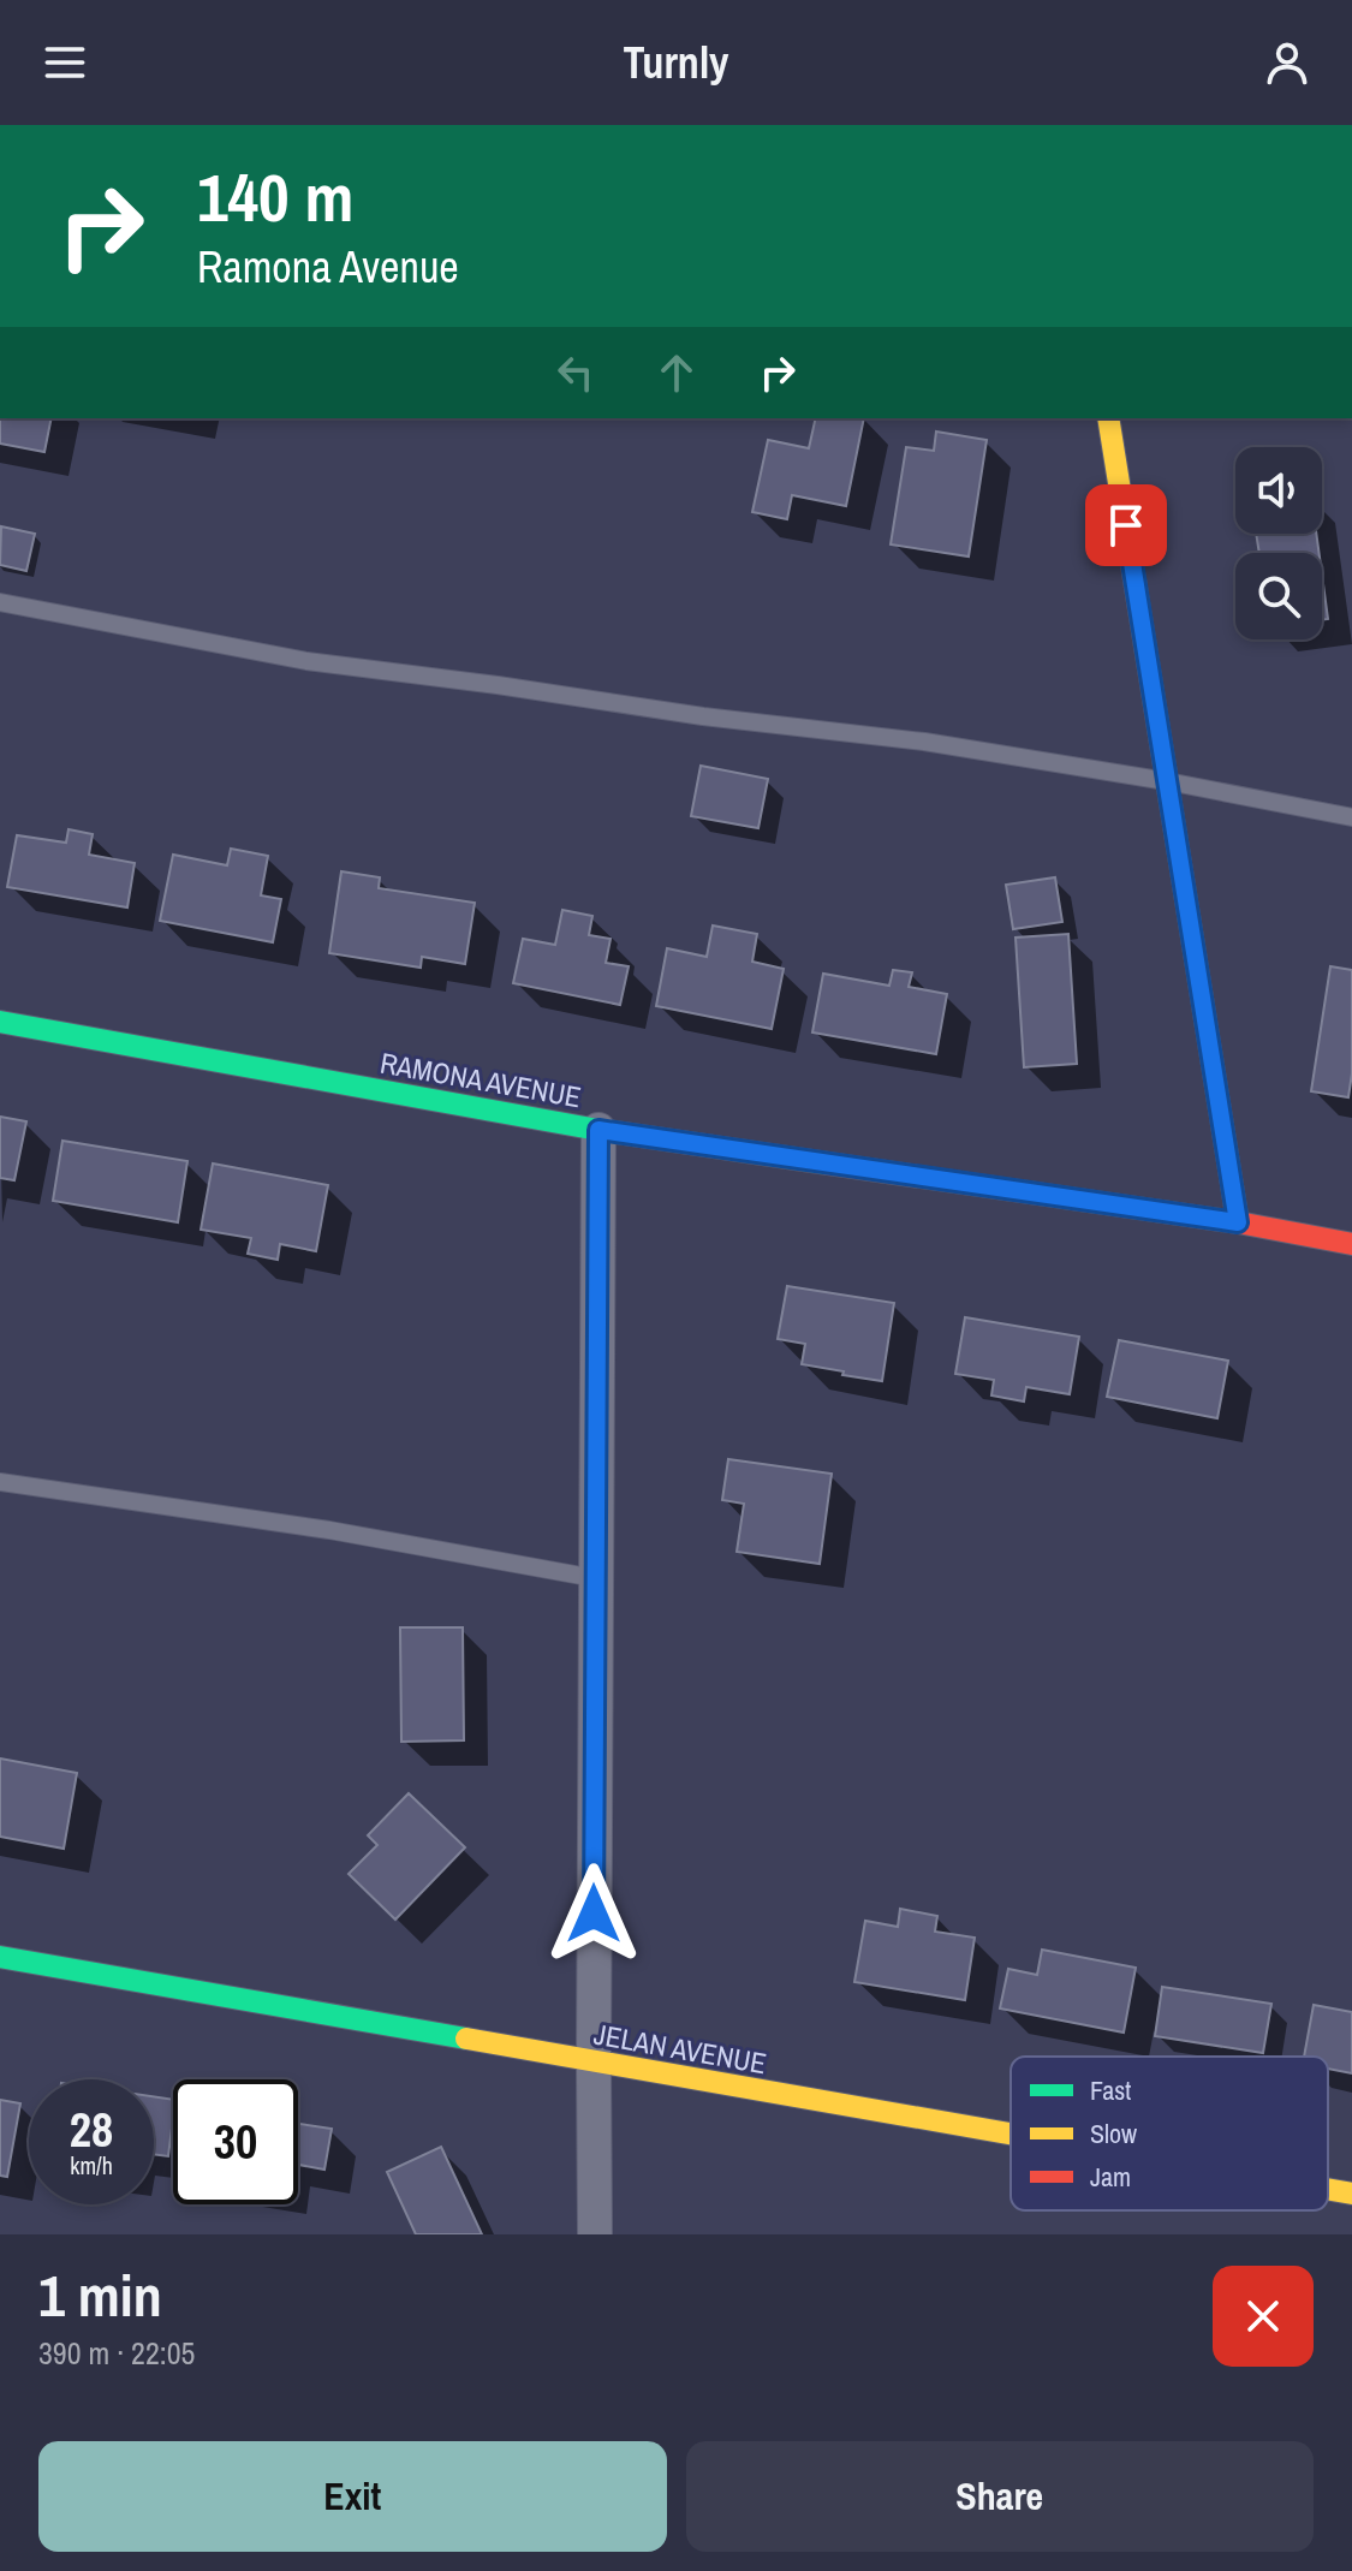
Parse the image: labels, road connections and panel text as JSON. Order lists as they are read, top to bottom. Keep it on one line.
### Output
{"streets":{"street":["RAMONA AVENUE","JELAN AVENUE"]},"legend":["Fast","Slow","Jam"],"page":{"header":"Turnly","turn":["140 m","Ramona Avenue"],"speed":"28 km/h","limit":"30","heading":["1 min","390 m · 22:05"],"buttons":["Exit","Share"]}}
